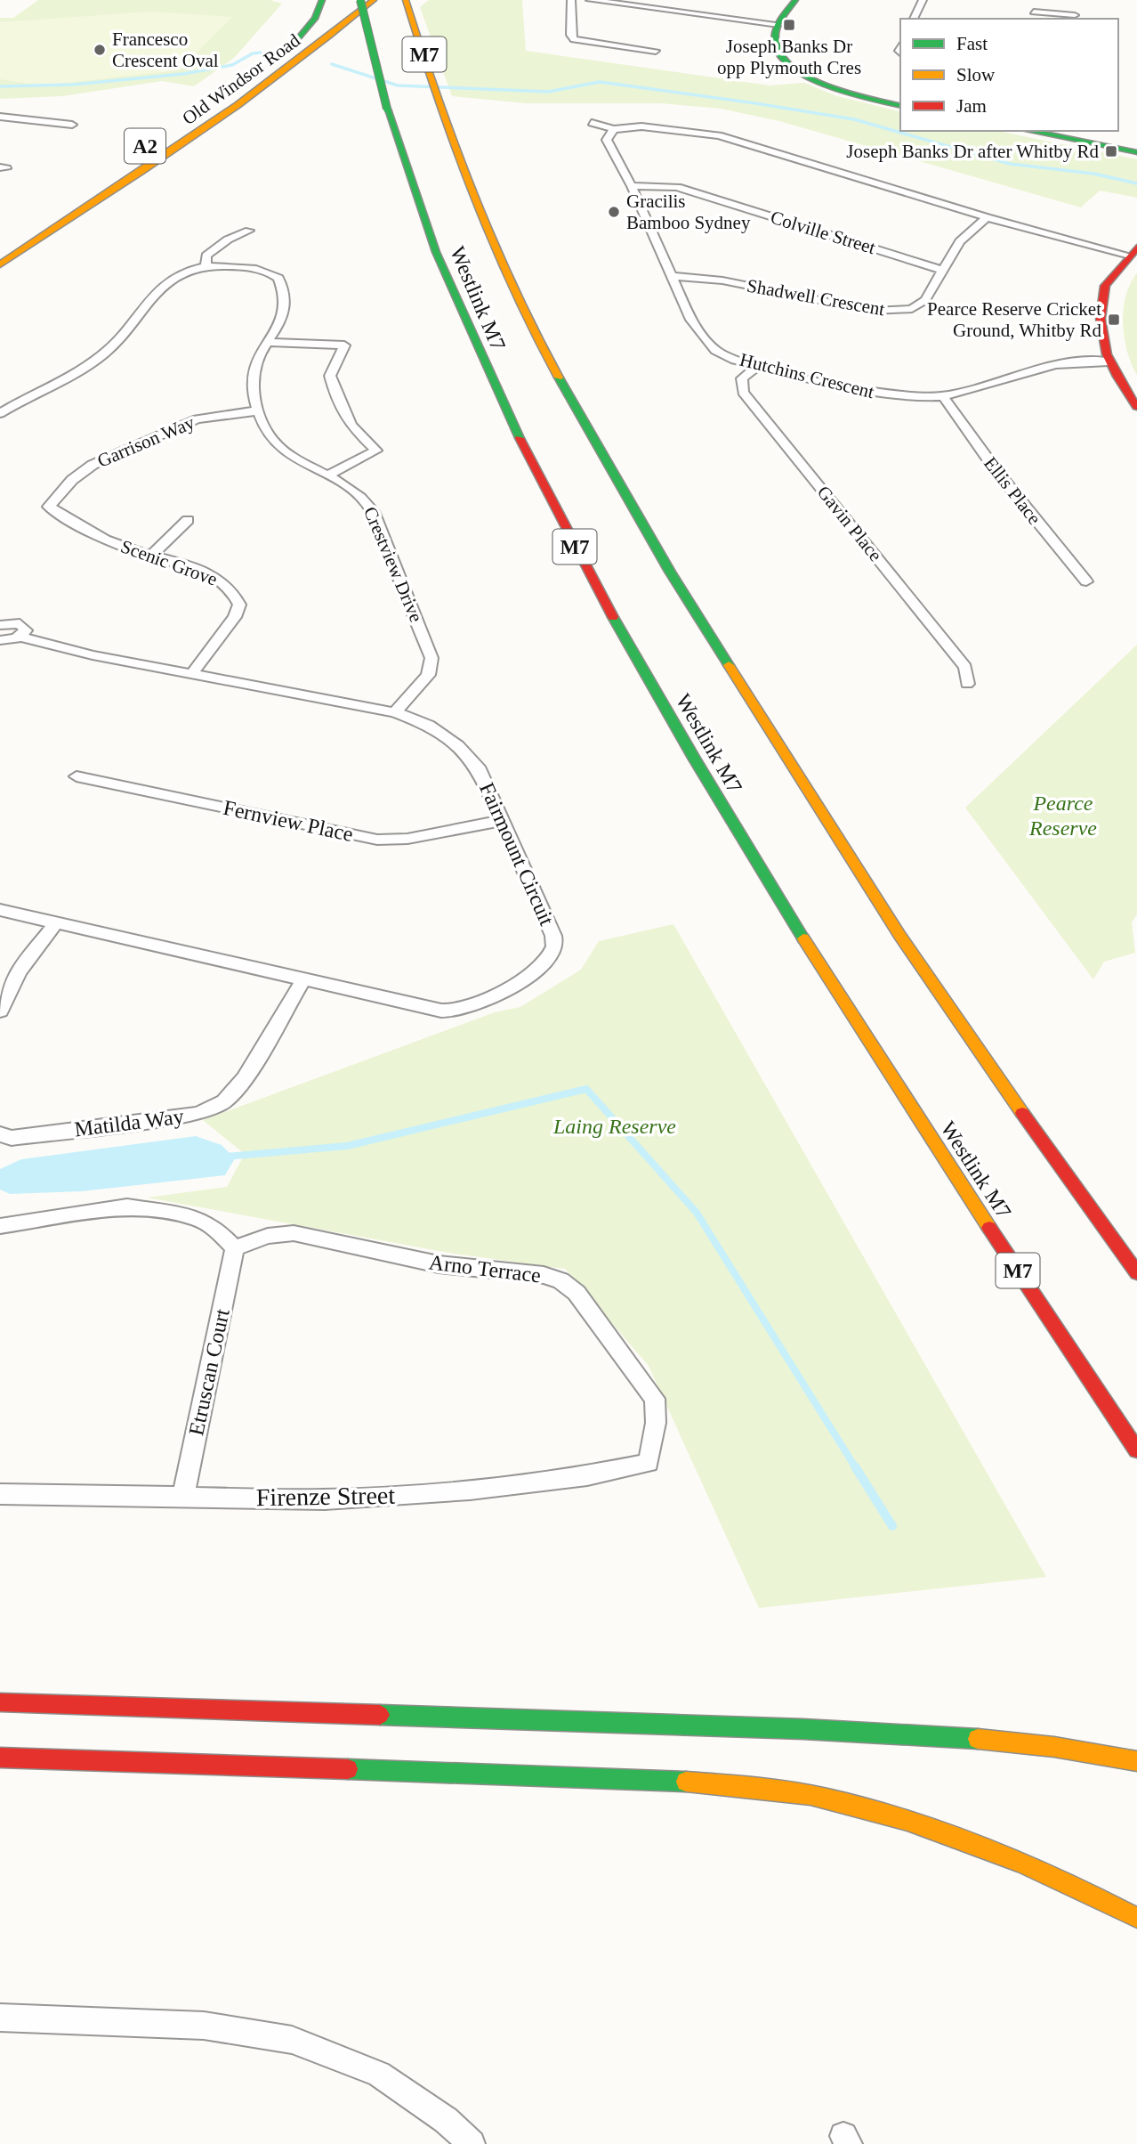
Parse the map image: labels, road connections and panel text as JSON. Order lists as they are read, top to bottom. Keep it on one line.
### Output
{"streets":{"main road":["M7","Old Windsor Road","A2","Westlink M7"],"street":["Colville Street","Shadwell Crescent","Hutchins Crescent","Garrison Way","Ellis Place","Gavin Place","Scenic Grove","Crestview Drive","Fernview Place","Fairmount Circuit","Matilda Way","Arno Terrace","Etruscan Court","Firenze Street"]},"crossings":[["Colville Street","Shadwell Crescent"],["Colville Street","Hutchins Crescent"],["Shadwell Crescent","Hutchins Crescent"],["Hutchins Crescent","Ellis Place"],["Hutchins Crescent","Gavin Place"],["Garrison Way","Scenic Grove"],["Garrison Way","Crestview Drive"],["Scenic Grove","Fairmount Circuit"],["Crestview Drive","Fairmount Circuit"],["Fernview Place","Fairmount Circuit"],["Fairmount Circuit","Matilda Way"],["Arno Terrace","Etruscan Court"],["Arno Terrace","Firenze Street"],["Etruscan Court","Firenze Street"]],"parks":["Pearce Reserve","Laing Reserve"],"places":{"transit":["Joseph Banks Dr opp Plymouth Cres","Joseph Banks Dr after Whitby Rd","Pearce Reserve Cricket Ground, Whitby Rd"],"other":["Francesco Crescent Oval","Gracilis Bamboo Sydney"]},"legend":["Fast","Slow","Jam"]}
